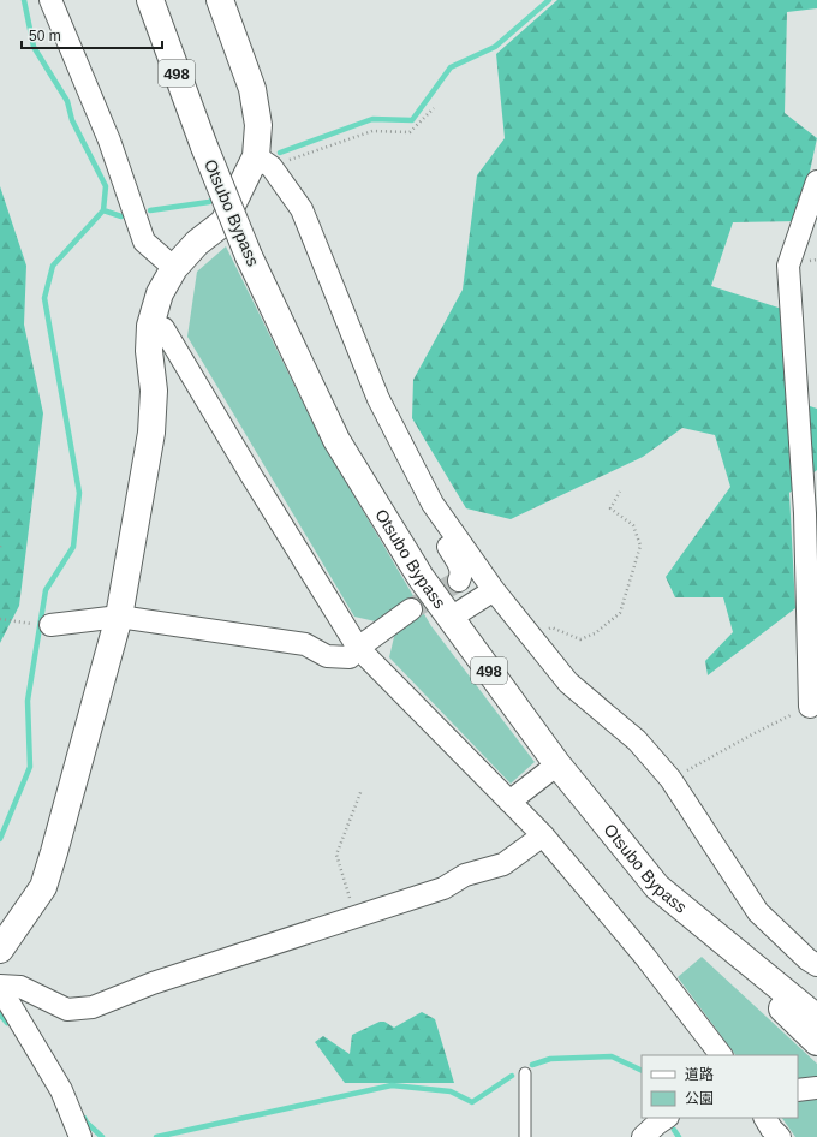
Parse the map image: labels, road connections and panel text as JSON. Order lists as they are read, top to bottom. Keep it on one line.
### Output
{"streets":{"main road":["498","Otsubo Bypass"]},"legend":["道路","公園"],"scale_bar":"50 m"}
